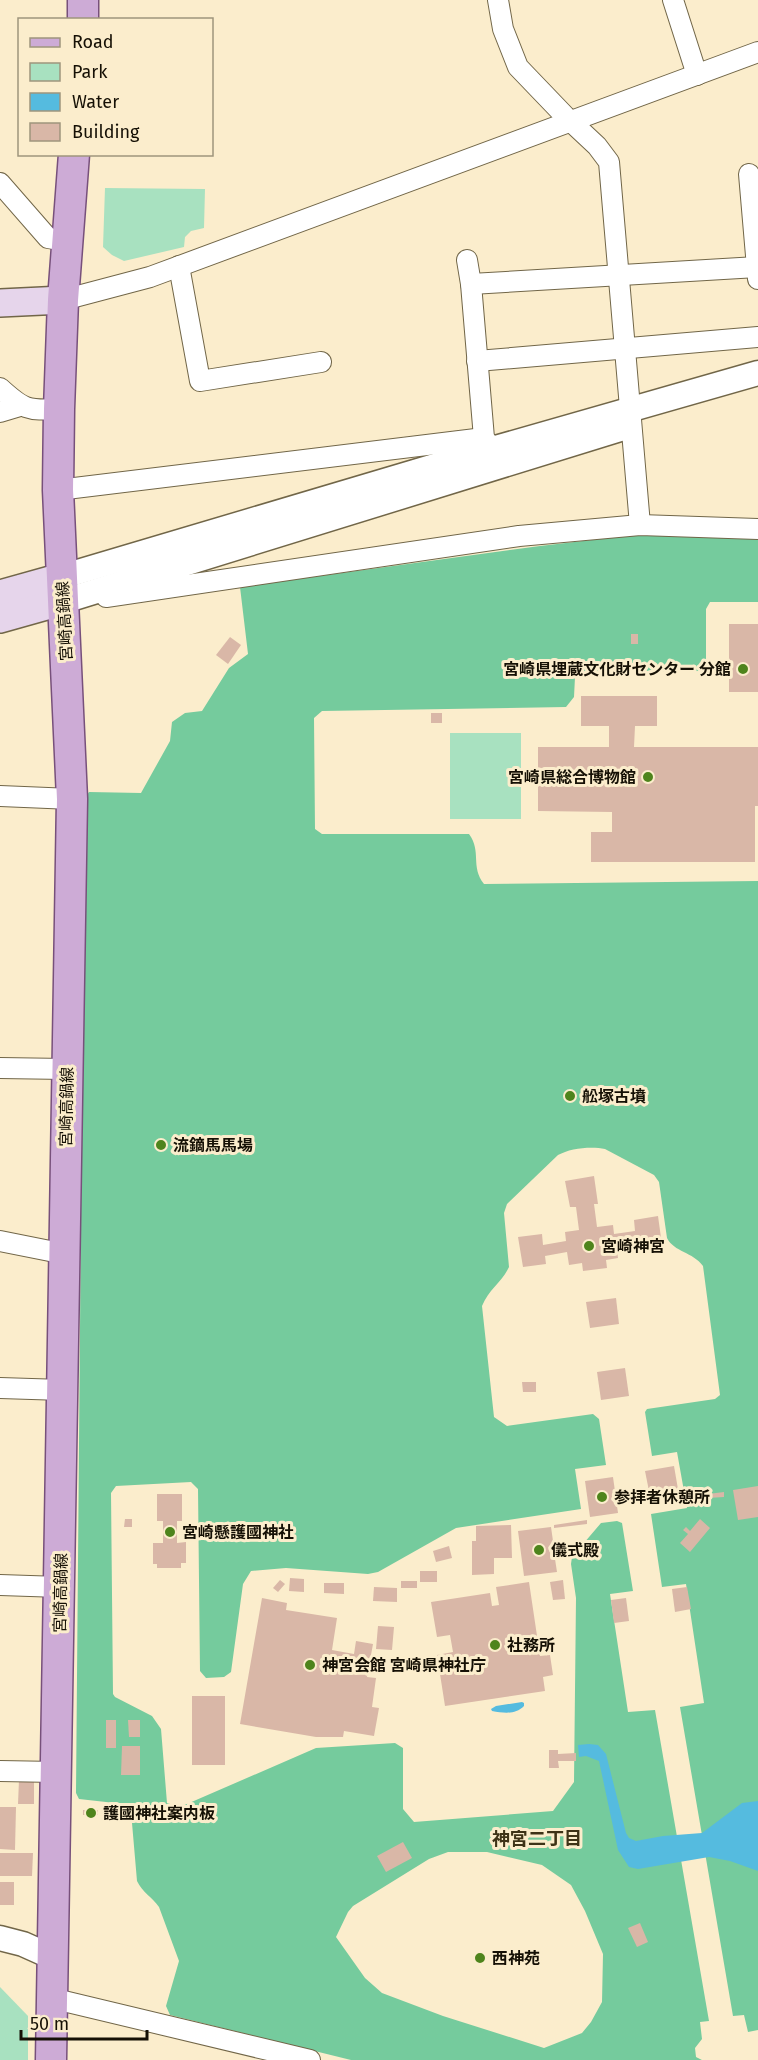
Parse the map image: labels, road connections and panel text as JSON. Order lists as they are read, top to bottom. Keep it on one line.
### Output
{"streets":{"main road":["宮崎高鍋線"]},"districts":["神宮二丁目"],"places":["宮崎県埋蔵文化財センター 分館","宮崎県総合博物館","舩塚古墳","流鏑馬馬場","宮崎神宮","参拝者休憩所","宮崎懸護國神社","儀式殿","社務所","神宮会館 宮崎県神社庁","護國神社案内板","西神苑"],"legend":["Road","Park","Water","Building"],"scale_bar":"50 m"}
